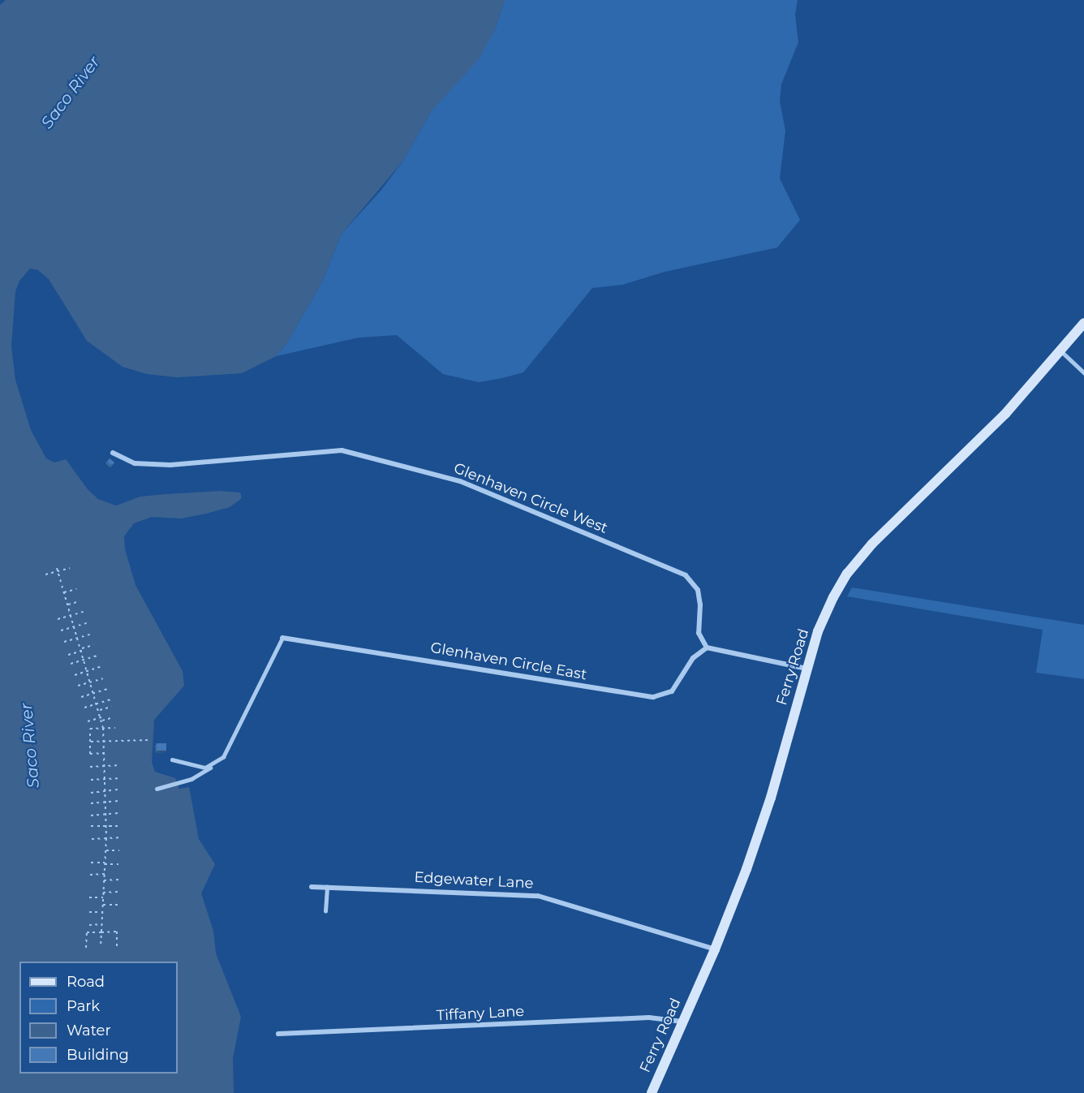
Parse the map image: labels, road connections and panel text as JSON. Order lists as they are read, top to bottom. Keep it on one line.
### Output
{"streets":{"main road":["Ferry Road"],"street":["Glenhaven Circle West","Glenhaven Circle East","Edgewater Lane","Tiffany Lane"]},"crossings":[["Glenhaven Circle West","Glenhaven Circle East"],["Ferry Road","Edgewater Lane"],["Ferry Road","Tiffany Lane"]],"water":["Saco River"],"legend":["Road","Park","Water","Building"]}
